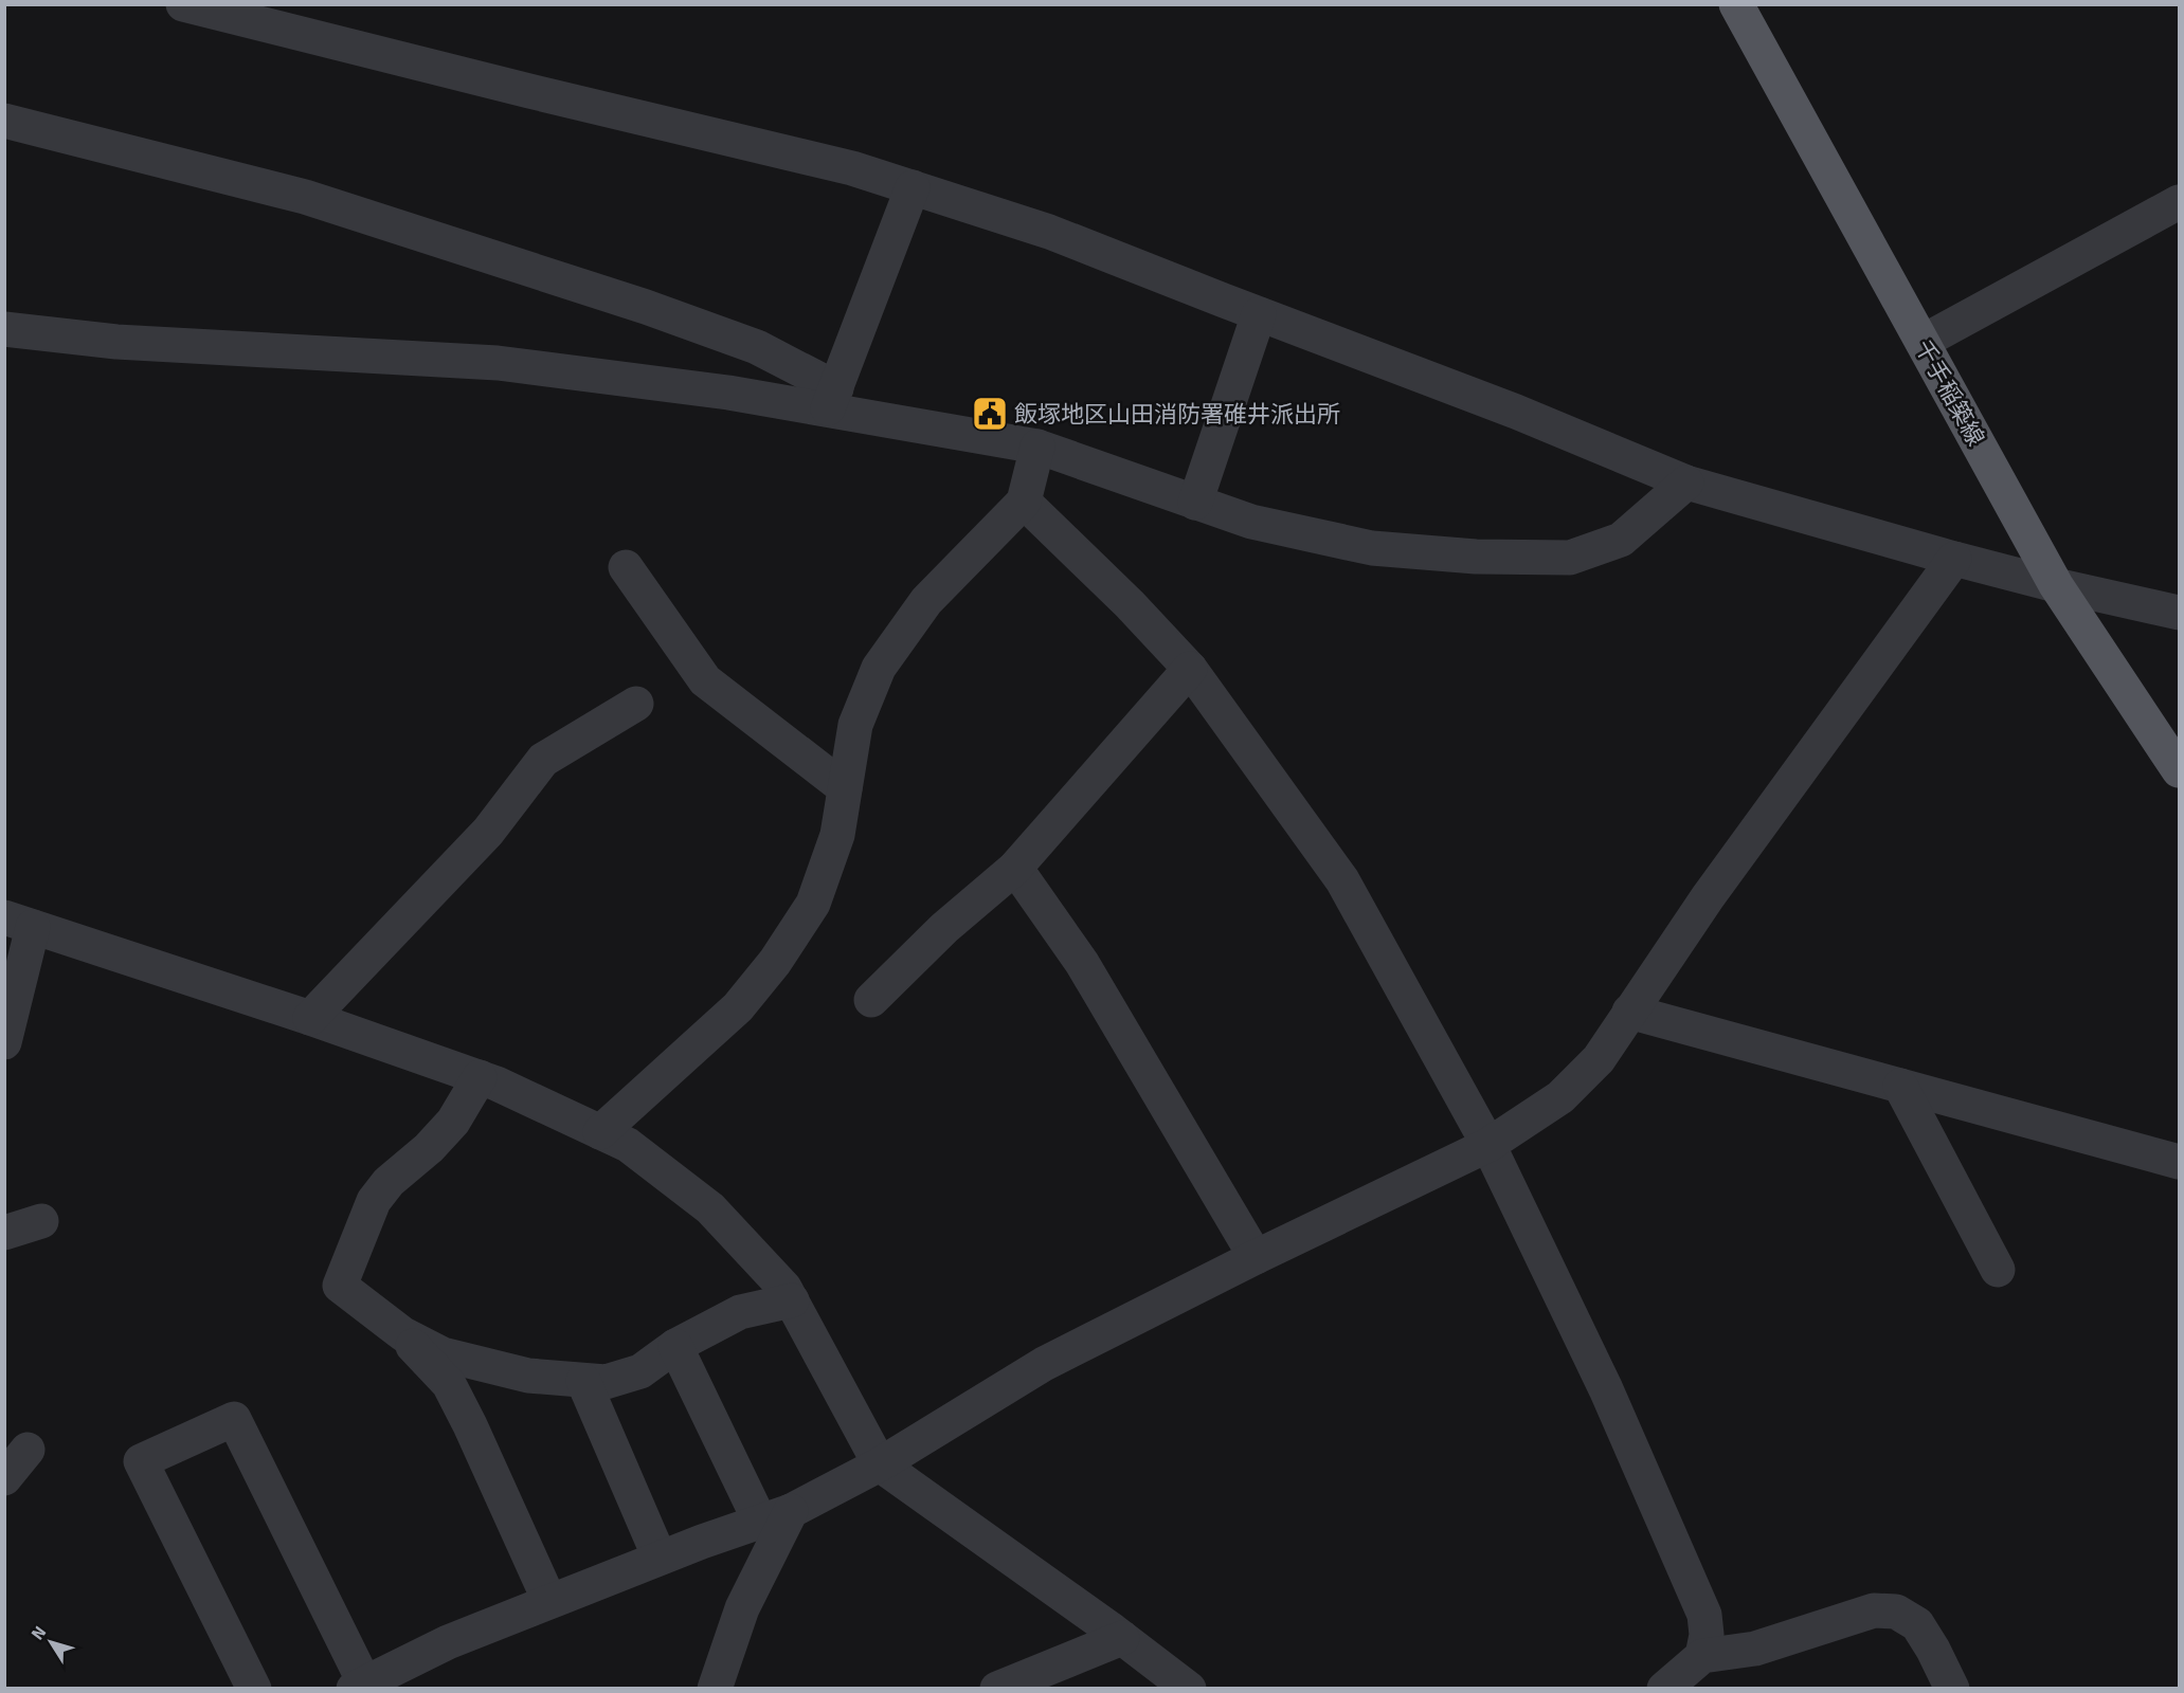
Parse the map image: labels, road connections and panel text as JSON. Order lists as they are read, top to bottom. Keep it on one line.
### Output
{"streets":{"main road":["千手稲築線"]},"places":{"public building":["飯塚地区山田消防署碓井派出所"]},"north":"top left"}
